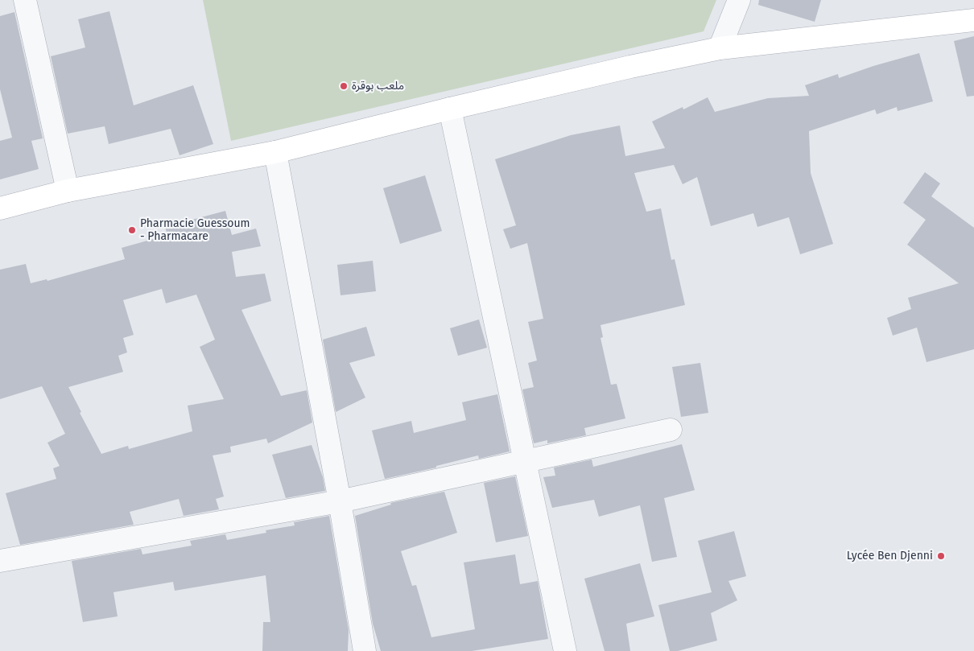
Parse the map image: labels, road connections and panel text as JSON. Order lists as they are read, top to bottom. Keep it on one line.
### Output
{"places":["ملعب بوقرة","Pharmacie Guessoum - Pharmacare","Lycée Ben Djenni"]}
